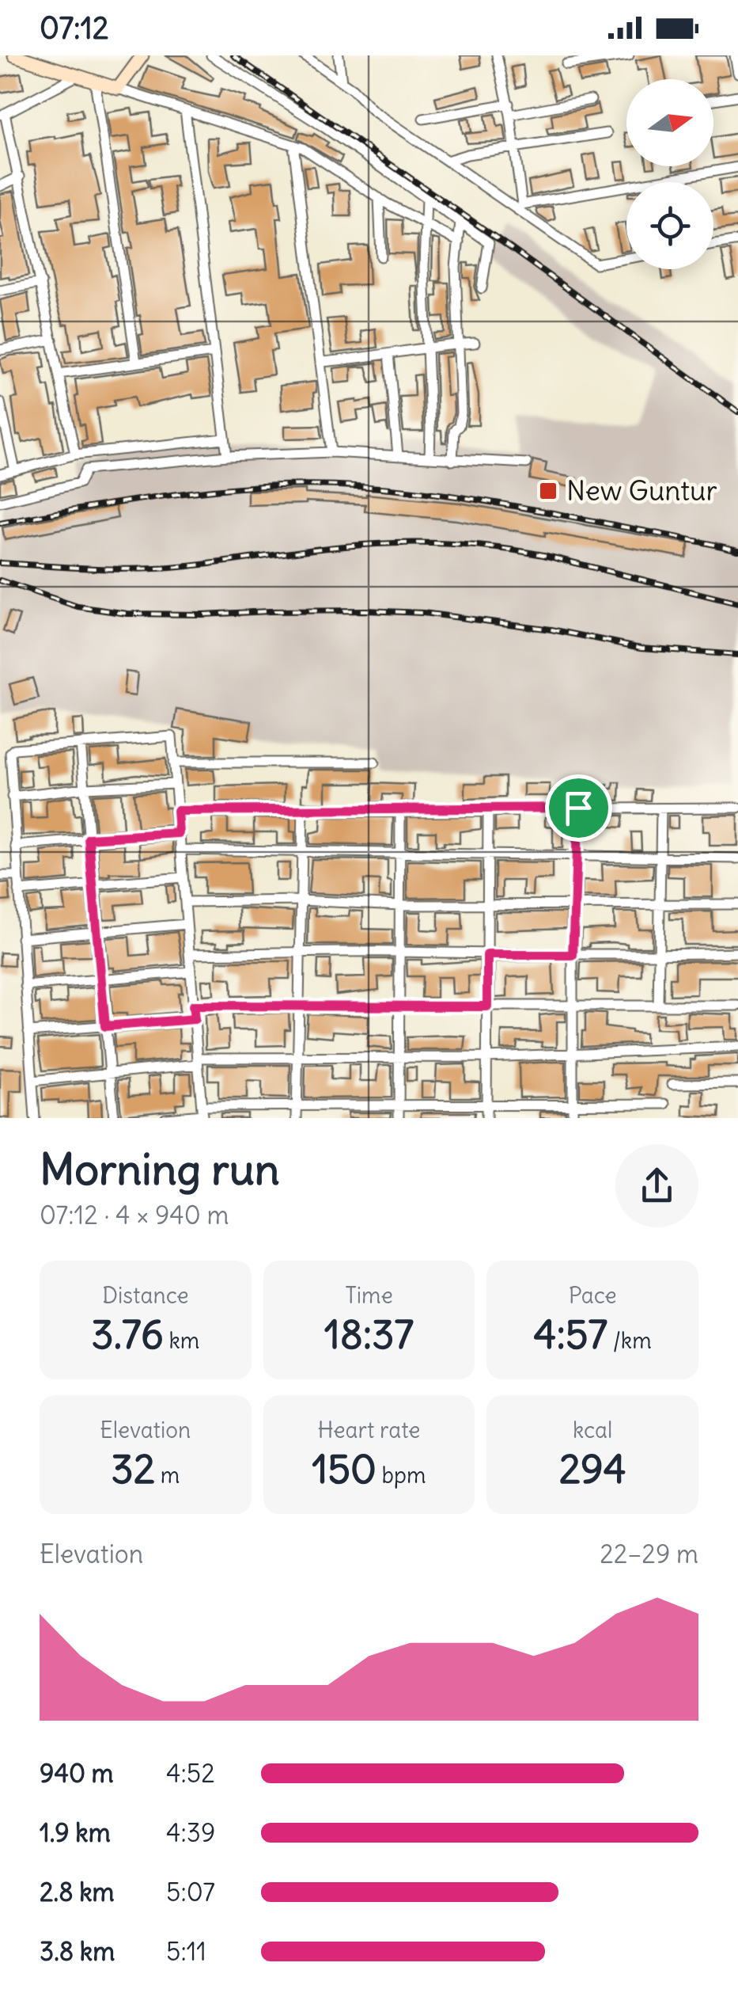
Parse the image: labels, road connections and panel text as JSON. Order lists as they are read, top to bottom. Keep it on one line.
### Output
{"places":{"transit":["New Guntur"]},"north":"right","page":{"status":"07:12","heading":["Morning run","07:12 · 4 × 940 m"],"stats":[["Distance","3.76 km"],["Time","18:37"],["Pace","4:57 /km"],["Elevation","32 m"],["Heart rate","150 bpm"],["kcal","294"]],"chart":["Elevation","22–29 m"],"list":[{"name":"940 m","note":"4:52"},{"name":"1.9 km","note":"4:39"},{"name":"2.8 km","note":"5:07"},{"name":"3.8 km","note":"5:11"}]}}
